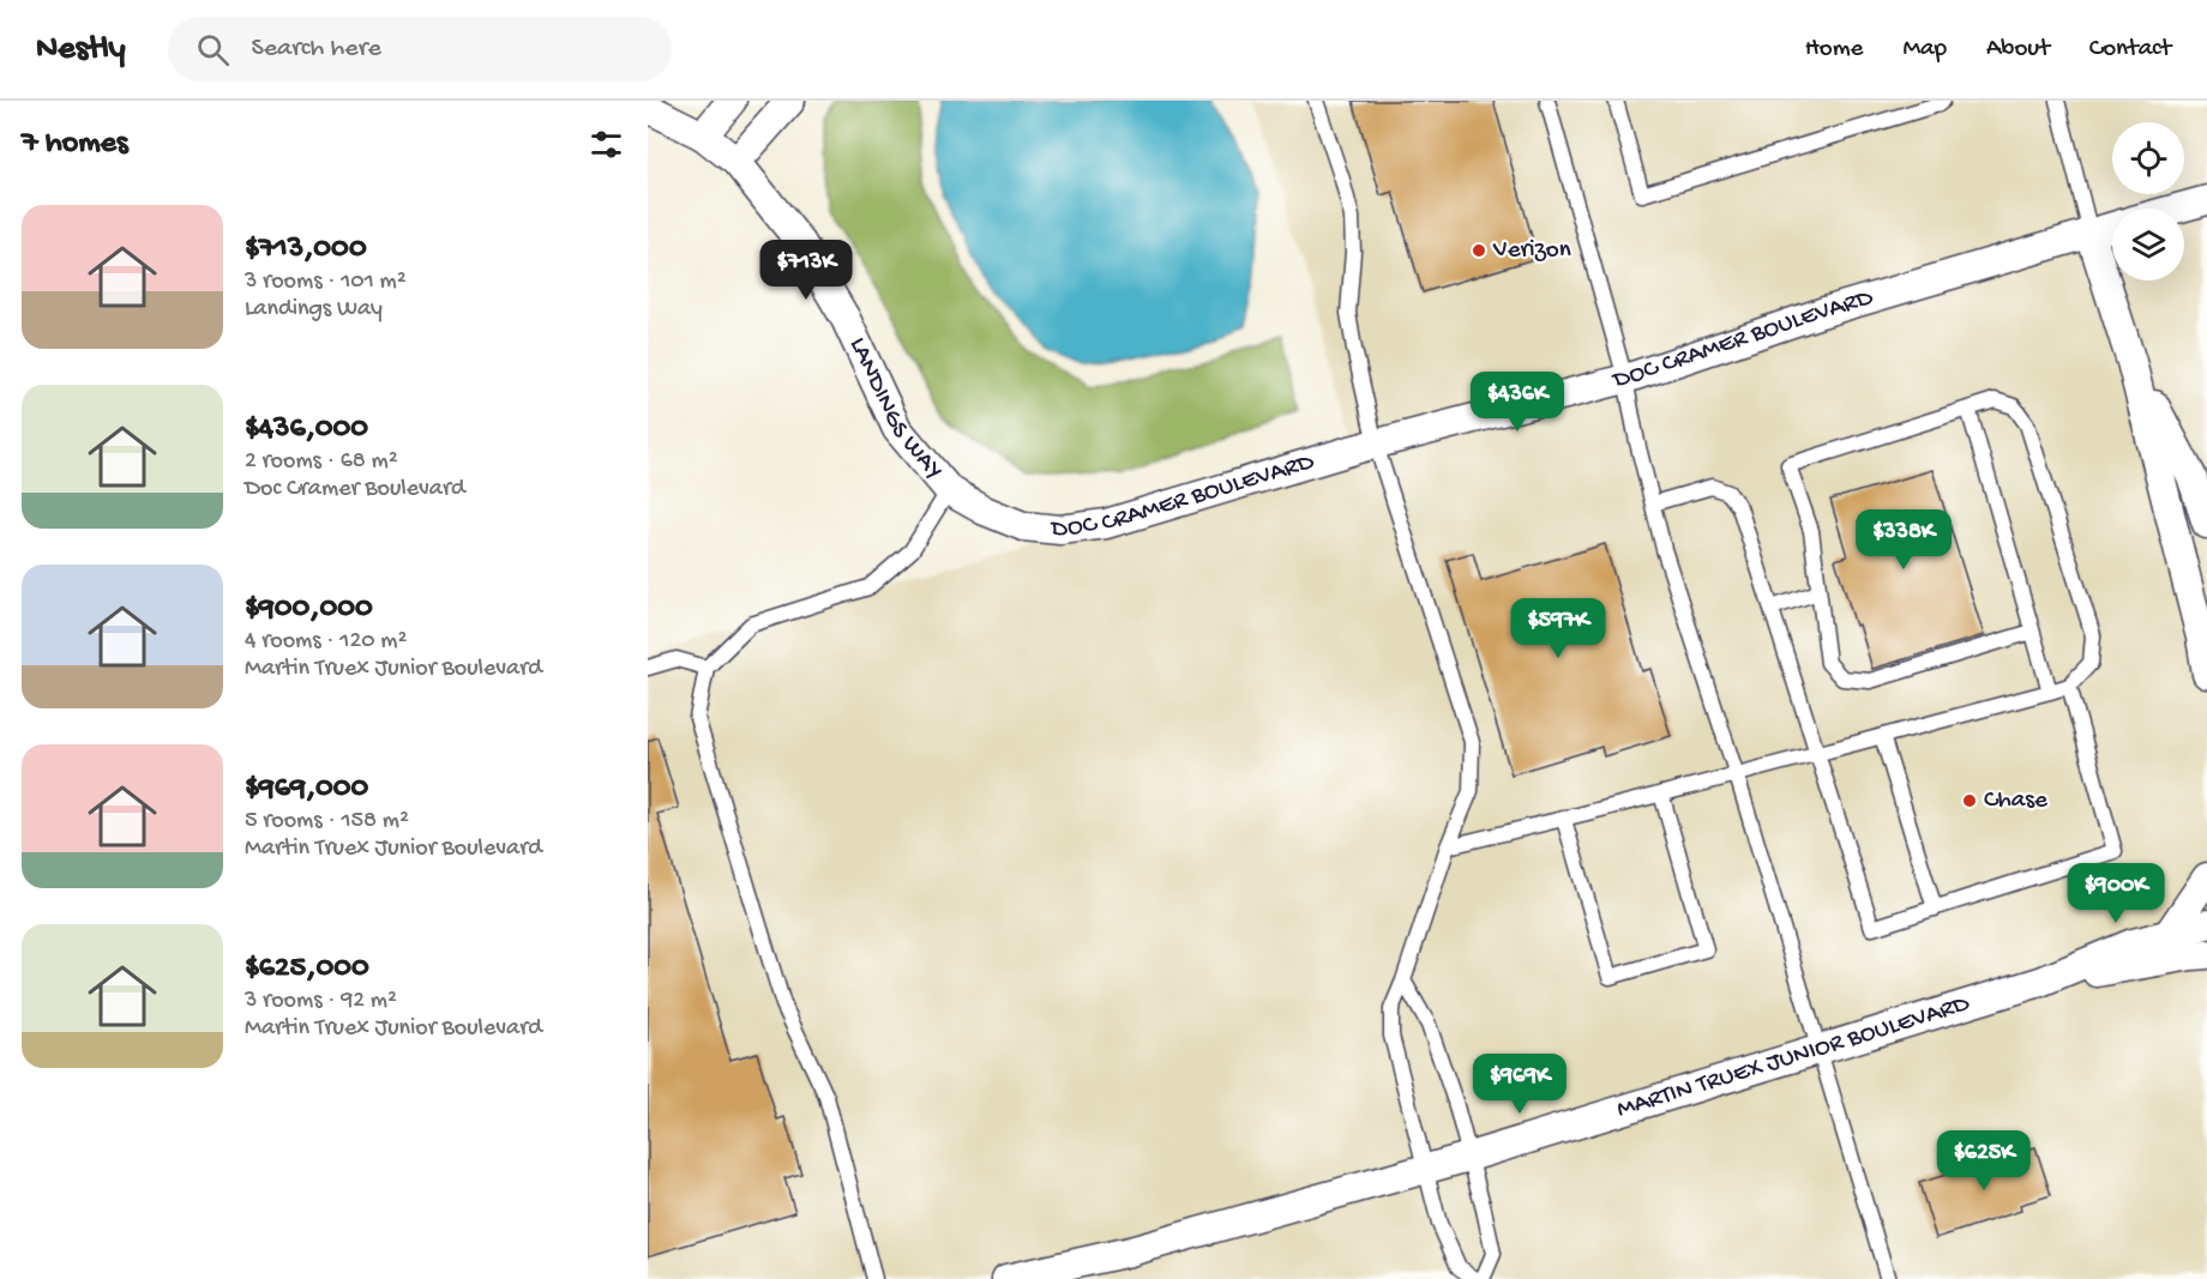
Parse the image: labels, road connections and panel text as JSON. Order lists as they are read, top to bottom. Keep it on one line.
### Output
{"streets":{"street":["DOC CRAMER BOULEVARD","LANDINGS WAY","MARTIN TRUEX JUNIOR BOULEVARD"]},"crossings":[["DOC CRAMER BOULEVARD","LANDINGS WAY"]],"places":["Verizon","Chase"],"page":{"header":"Nestly","search":"Search here","nav":["Home","Map","About","Contact"],"heading":"7 homes","list":[{"name":"$713,000","note":"3 rooms · 101 m² · Landings Way"},{"name":"$436,000","note":"2 rooms · 68 m² · Doc Cramer Boulevard"},{"name":"$900,000","note":"4 rooms · 120 m² · Martin Truex Junior Boulevard"},{"name":"$969,000","note":"5 rooms · 158 m² · Martin Truex Junior Boulevard"},{"name":"$625,000","note":"3 rooms · 92 m² · Martin Truex Junior Boulevard"}],"price":["$713K","$436K","$338K","$597K","$900K","$969K","$625K"]}}
